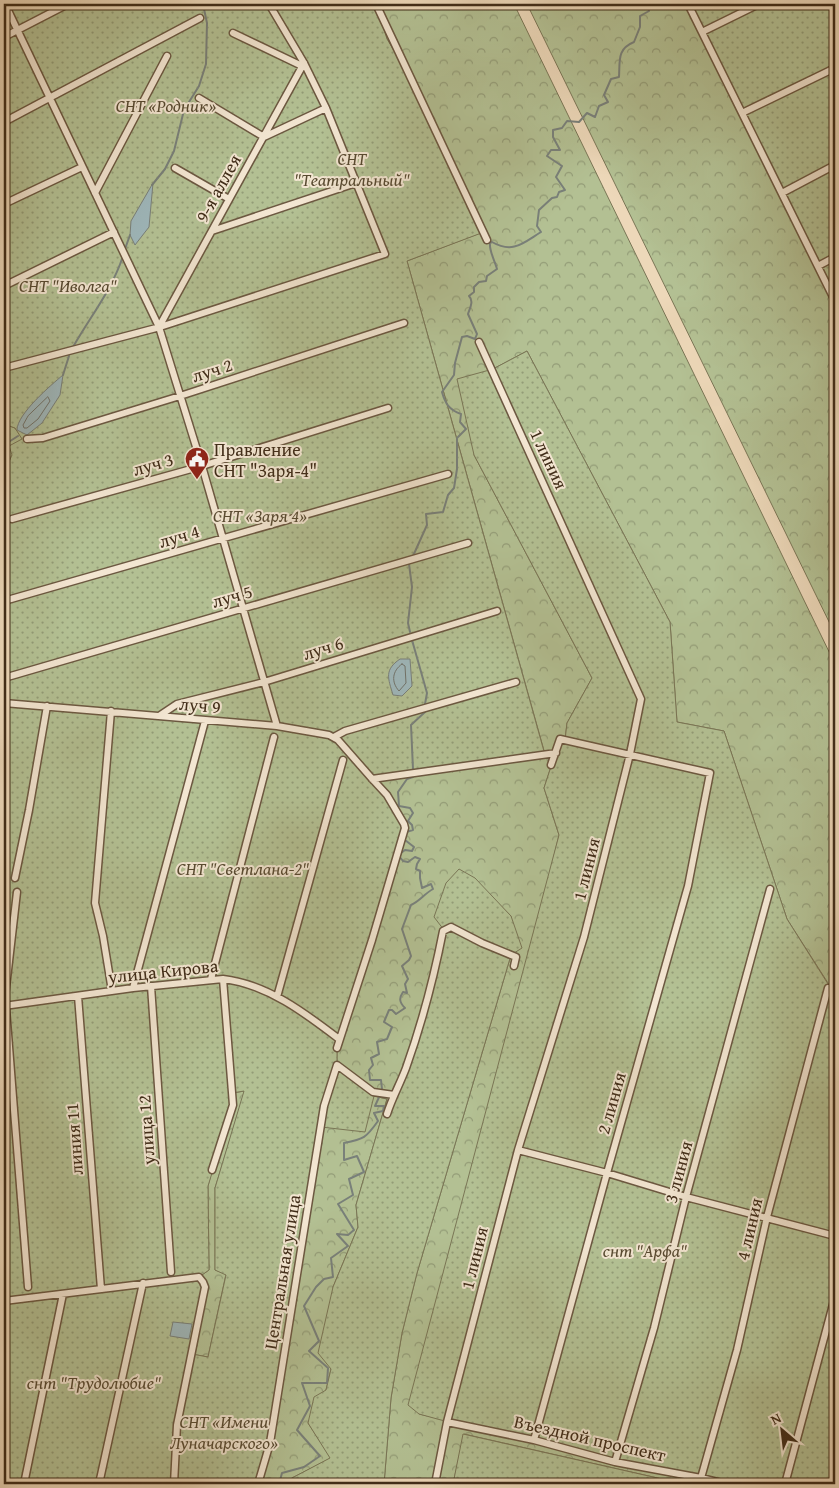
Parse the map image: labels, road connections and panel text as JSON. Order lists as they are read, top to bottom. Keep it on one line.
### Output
{"streets":{"street":["9-я аллея","луч 2","1 линия","луч 3","луч 4","луч 5","луч 6","луч 9","улица Кирова","2 линия","улица 12","линия 11","3 линия","4 линия","Центральная улица","Въездной проспект"]},"crossings":[["1 линия","2 линия"],["1 линия","Въездной проспект"],["луч 6","луч 9"],["улица Кирова","улица 12"],["улица Кирова","линия 11"],["2 линия","Въездной проспект"],["3 линия","Въездной проспект"],["4 линия","Въездной проспект"]],"parks":["СНТ «Родник»","СНТ \"Театральный\"","СНТ \"Иволга\"","СНТ «Заря 4»","СНТ \"Светлана-2\"","снт \"Арфа\"","снт \"Трудолюбие\"","СНТ «Имени Луначарского»"],"places":{"public building":["Правление СНТ \"Заря-4\""]},"north":"top left"}
